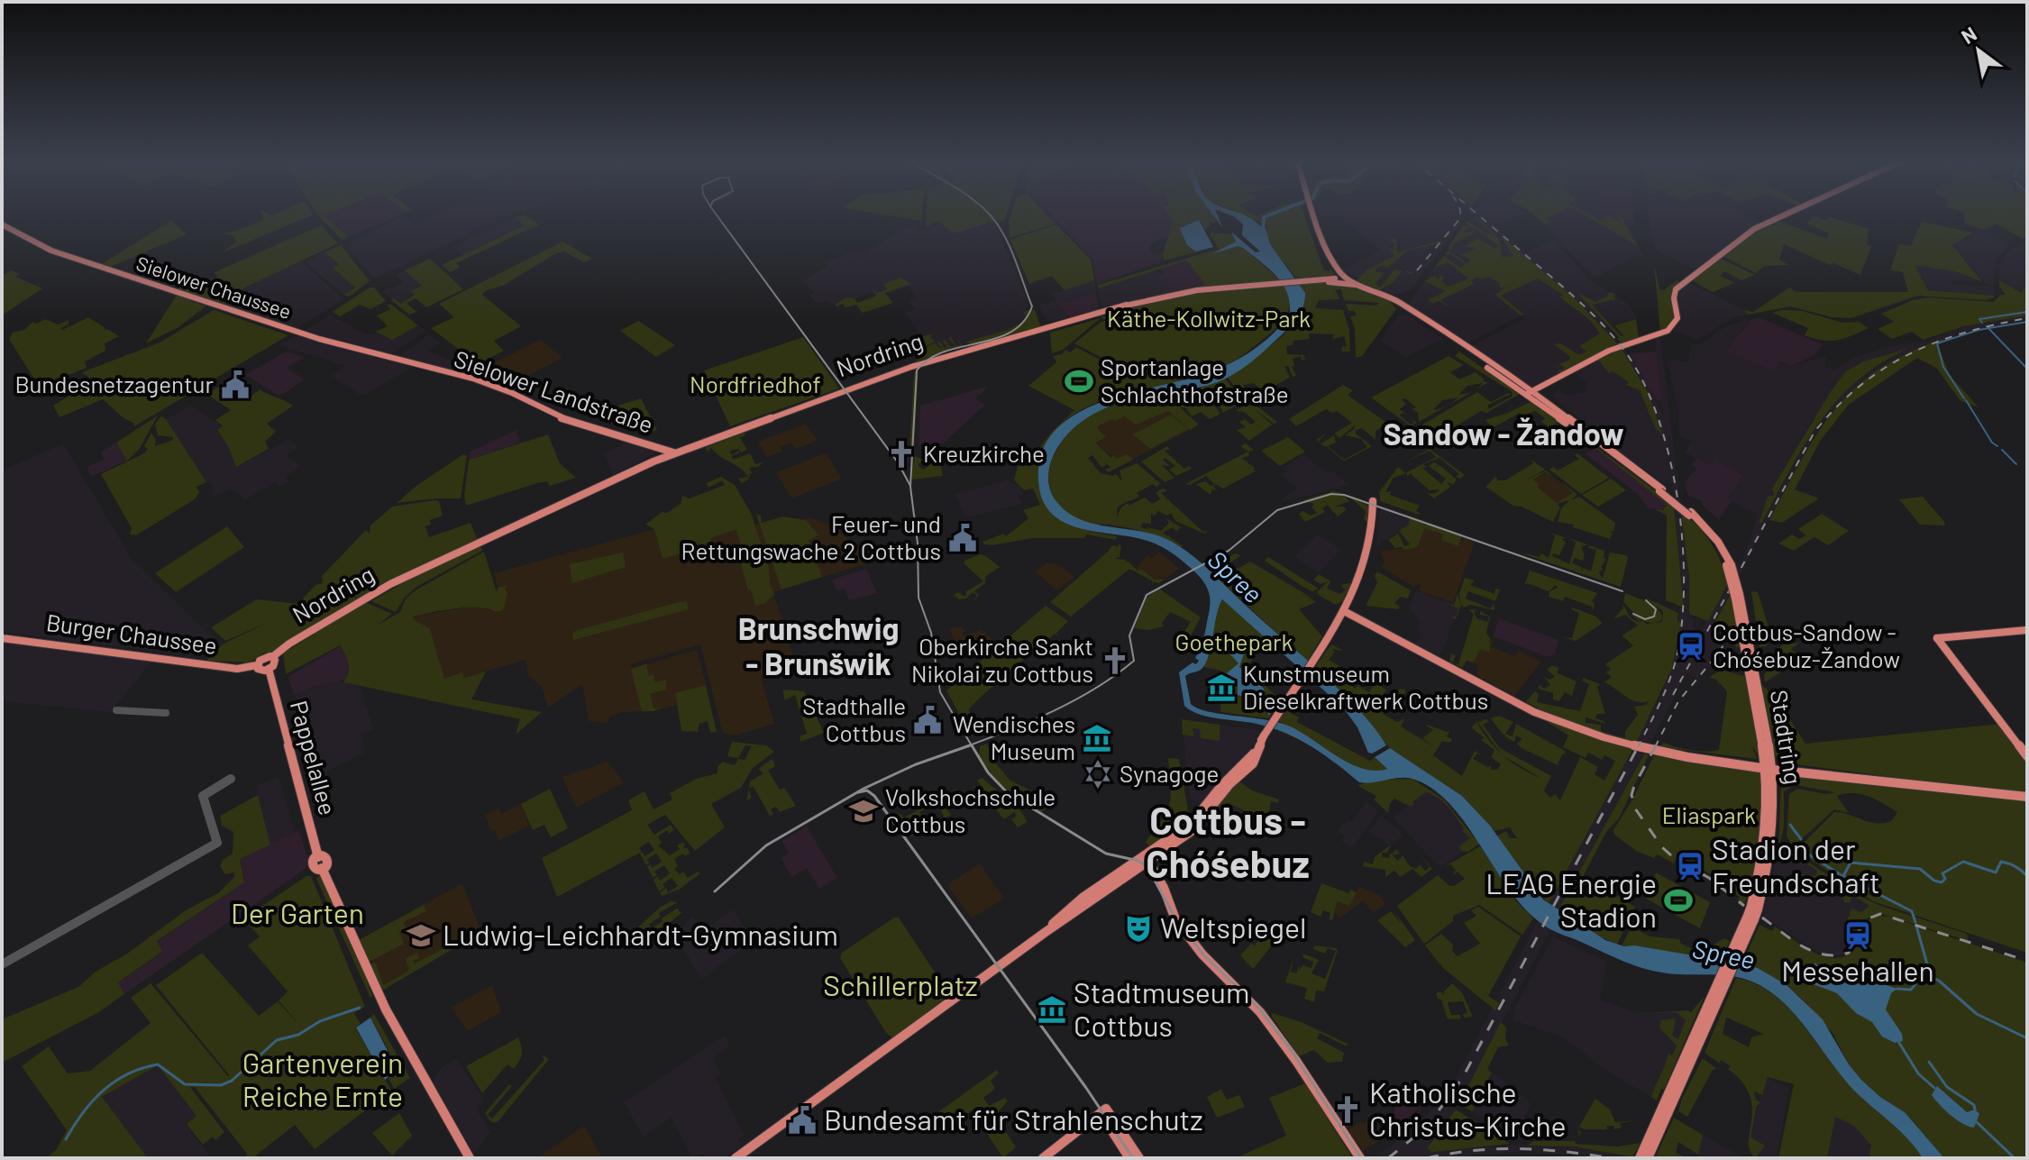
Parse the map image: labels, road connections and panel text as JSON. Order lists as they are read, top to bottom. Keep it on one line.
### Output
{"streets":{"main road":["Sielower Chaussee","Nordring","Sielower Landstraße","Burger Chaussee","Stadtring","Pappelallee"]},"crossings":[["Sielower Chaussee","Sielower Landstraße"],["Nordring","Sielower Landstraße"],["Nordring","Burger Chaussee"],["Nordring","Stadtring"]],"districts":["Sandow - Žandow","Brunschwig - Brunšwik","Cottbus - Chóśebuz"],"water":["Spree"],"parks":["Käthe-Kollwitz-Park","Nordfriedhof","Goethepark","Eliaspark","Der Garten","Schillerplatz","Gartenverein Reiche Ernte"],"places":{"sports":["Sportanlage Schlachthofstraße","LEAG Energie Stadion"],"public building":["Bundesnetzagentur","Feuer- und Rettungswache 2 Cottbus","Stadthalle Cottbus","Bundesamt für Strahlenschutz"],"church":["Kreuzkirche","Oberkirche Sankt Nikolai zu Cottbus","Katholische Christus-Kirche"],"station":["Cottbus-Sandow - Chóśebuz-Žandow","Stadion der Freundschaft","Messehallen"],"museum":["Kunstmuseum Dieselkraftwerk Cottbus","Wendisches Museum","Stadtmuseum Cottbus"],"synagogue":["Synagoge"],"school or university":["Volkshochschule Cottbus","Ludwig-Leichhardt-Gymnasium"],"theatre":["Weltspiegel"]},"north":"top left"}
